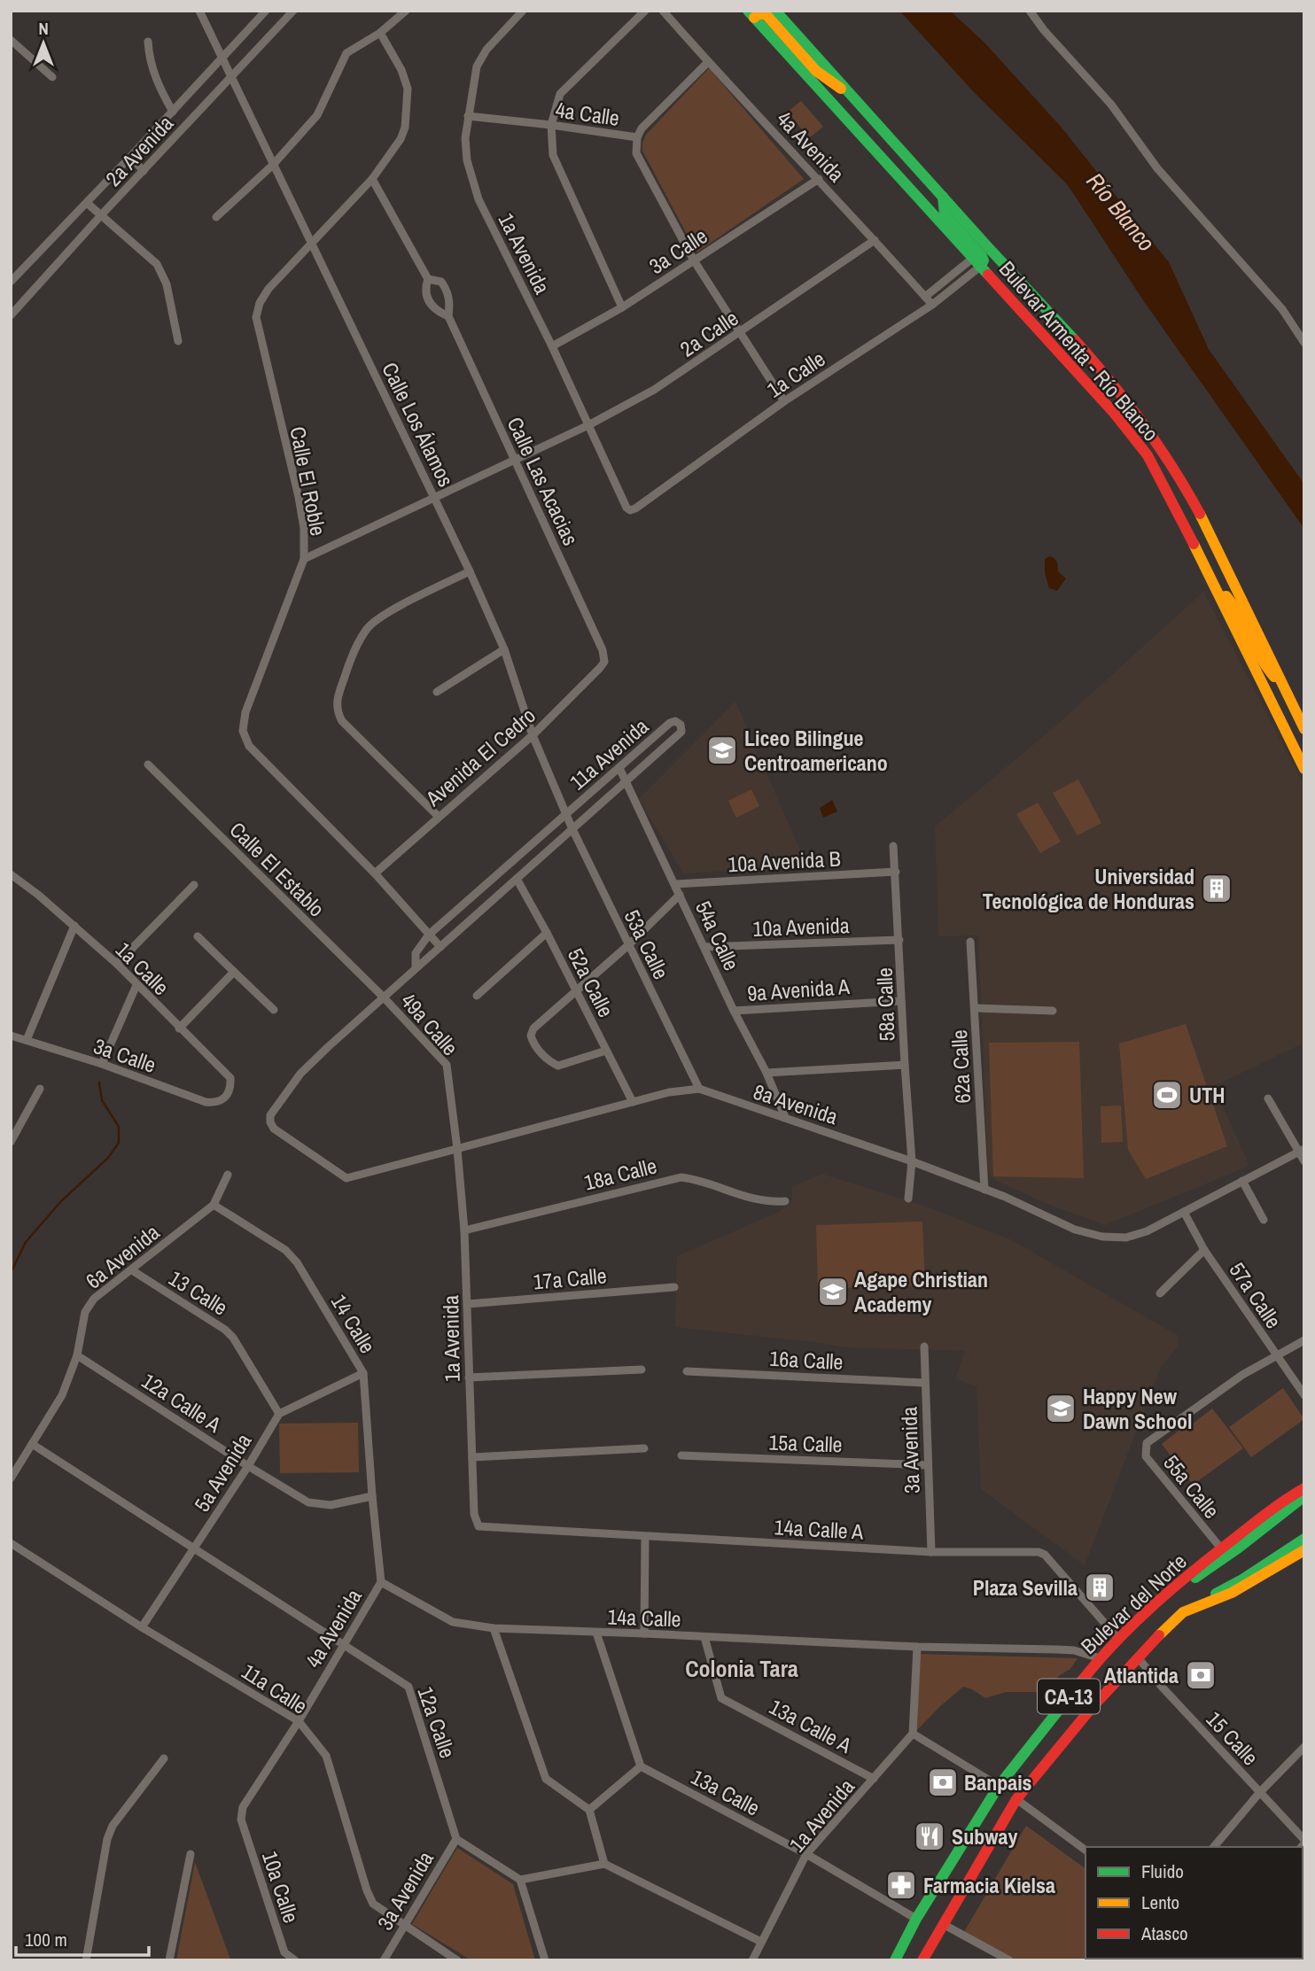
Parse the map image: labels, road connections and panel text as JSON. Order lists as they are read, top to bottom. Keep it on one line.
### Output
{"streets":{"main road":["Bulevar Armenta - Río Blanco","Bulevar del Norte","CA-13"],"street":["4a Calle","4a Avenida","2a Avenida","3a Calle","1a Avenida","2a Calle","1a Calle","Calle Los Álamos","Calle El Roble","Calle Las Acacias","11a Avenida","Avenida El Cedro","10a Avenida B","Calle El Establo","10a Avenida","54a Calle","53a Calle","52a Calle","9a Avenida A","58a Calle","49a Calle","62a Calle","8a Avenida","18a Calle","6a Avenida","17a Calle","13 Calle","57a Calle","14 Calle","16a Calle","12a Calle A","15a Calle","3a Avenida","5a Avenida","55a Calle","14a Calle A","14a Calle","11a Calle","12a Calle","13a Calle A","15 Calle","13a Calle","10a Calle"]},"crossings":[["4a Calle","4a Avenida"],["4a Calle","1a Avenida"],["4a Avenida","3a Calle"],["4a Avenida","2a Calle"],["4a Avenida","1a Calle"],["4a Avenida","14 Calle"],["4a Avenida","14a Calle"],["4a Avenida","11a Calle"],["4a Avenida","12a Calle"],["4a Avenida","10a Calle"],["2a Avenida","Calle Los Álamos"],["3a Calle","1a Avenida"],["3a Calle","1a Calle"],["1a Avenida","2a Calle"],["1a Avenida","1a Calle"],["1a Avenida","49a Calle"],["1a Avenida","8a Avenida"],["1a Avenida","18a Calle"],["1a Avenida","17a Calle"],["1a Avenida","14a Calle A"],["1a Avenida","13a Calle A"],["1a Avenida","13a Calle"],["2a Calle","Calle Los Álamos"],["2a Calle","Calle El Roble"],["2a Calle","Calle Las Acacias"],["Bulevar Armenta - Río Blanco","1a Calle"],["Calle Los Álamos","Calle El Roble"],["Calle Los Álamos","11a Avenida"],["Calle Los Álamos","Avenida El Cedro"],["Calle Los Álamos","53a Calle"],["Calle El Roble","Calle Las Acacias"],["Calle El Roble","11a Avenida"],["Calle El Roble","Avenida El Cedro"],["Calle Las Acacias","Avenida El Cedro"],["11a Avenida","Calle El Establo"],["11a Avenida","54a Calle"],["11a Avenida","53a Calle"],["11a Avenida","52a Calle"],["11a Avenida","49a Calle"],["11a Avenida","8a Avenida"],["10a Avenida B","54a Calle"],["10a Avenida B","58a Calle"],["Calle El Establo","49a Calle"],["10a Avenida","54a Calle"],["10a Avenida","58a Calle"],["54a Calle","9a Avenida A"],["54a Calle","8a Avenida"],["53a Calle","8a Avenida"],["52a Calle","8a Avenida"],["9a Avenida A","58a Calle"],["58a Calle","8a Avenida"],["49a Calle","8a Avenida"],["62a Calle","8a Avenida"],["8a Avenida","57a Calle"],["6a Avenida","13 Calle"],["6a Avenida","14 Calle"],["6a Avenida","12a Calle A"],["6a Avenida","12a Calle"],["13 Calle","5a Avenida"],["57a Calle","55a Calle"],["14 Calle","12a Calle A"],["14 Calle","14a Calle"],["16a Calle","3a Avenida"],["12a Calle A","5a Avenida"],["15a Calle","3a Avenida"],["3a Avenida","14a Calle A"],["3a Avenida","11a Calle"],["3a Avenida","12a Calle"],["5a Avenida","11a Calle"],["5a Avenida","12a Calle"],["55a Calle","Bulevar del Norte"],["14a Calle A","Bulevar del Norte"],["Bulevar del Norte","14a Calle"],["Bulevar del Norte","15 Calle"],["Bulevar del Norte","13a Calle"],["14a Calle","13a Calle A"]],"districts":["Colonia Tara"],"water":["Río Blanco"],"places":{"school or university":["Liceo Bilingue Centroamericano","Agape Christian Academy","Happy New Dawn School"],"building":["Universidad Tecnológica de Honduras","Plaza Sevilla"],"sports":["UTH"],"bank":["Atlantida","Banpais"],"restaurant":["Subway"],"pharmacy":["Farmacia Kielsa"]},"legend":["Fluido","Lento","Atasco"],"scale_bar":"100 m","north":"top"}
